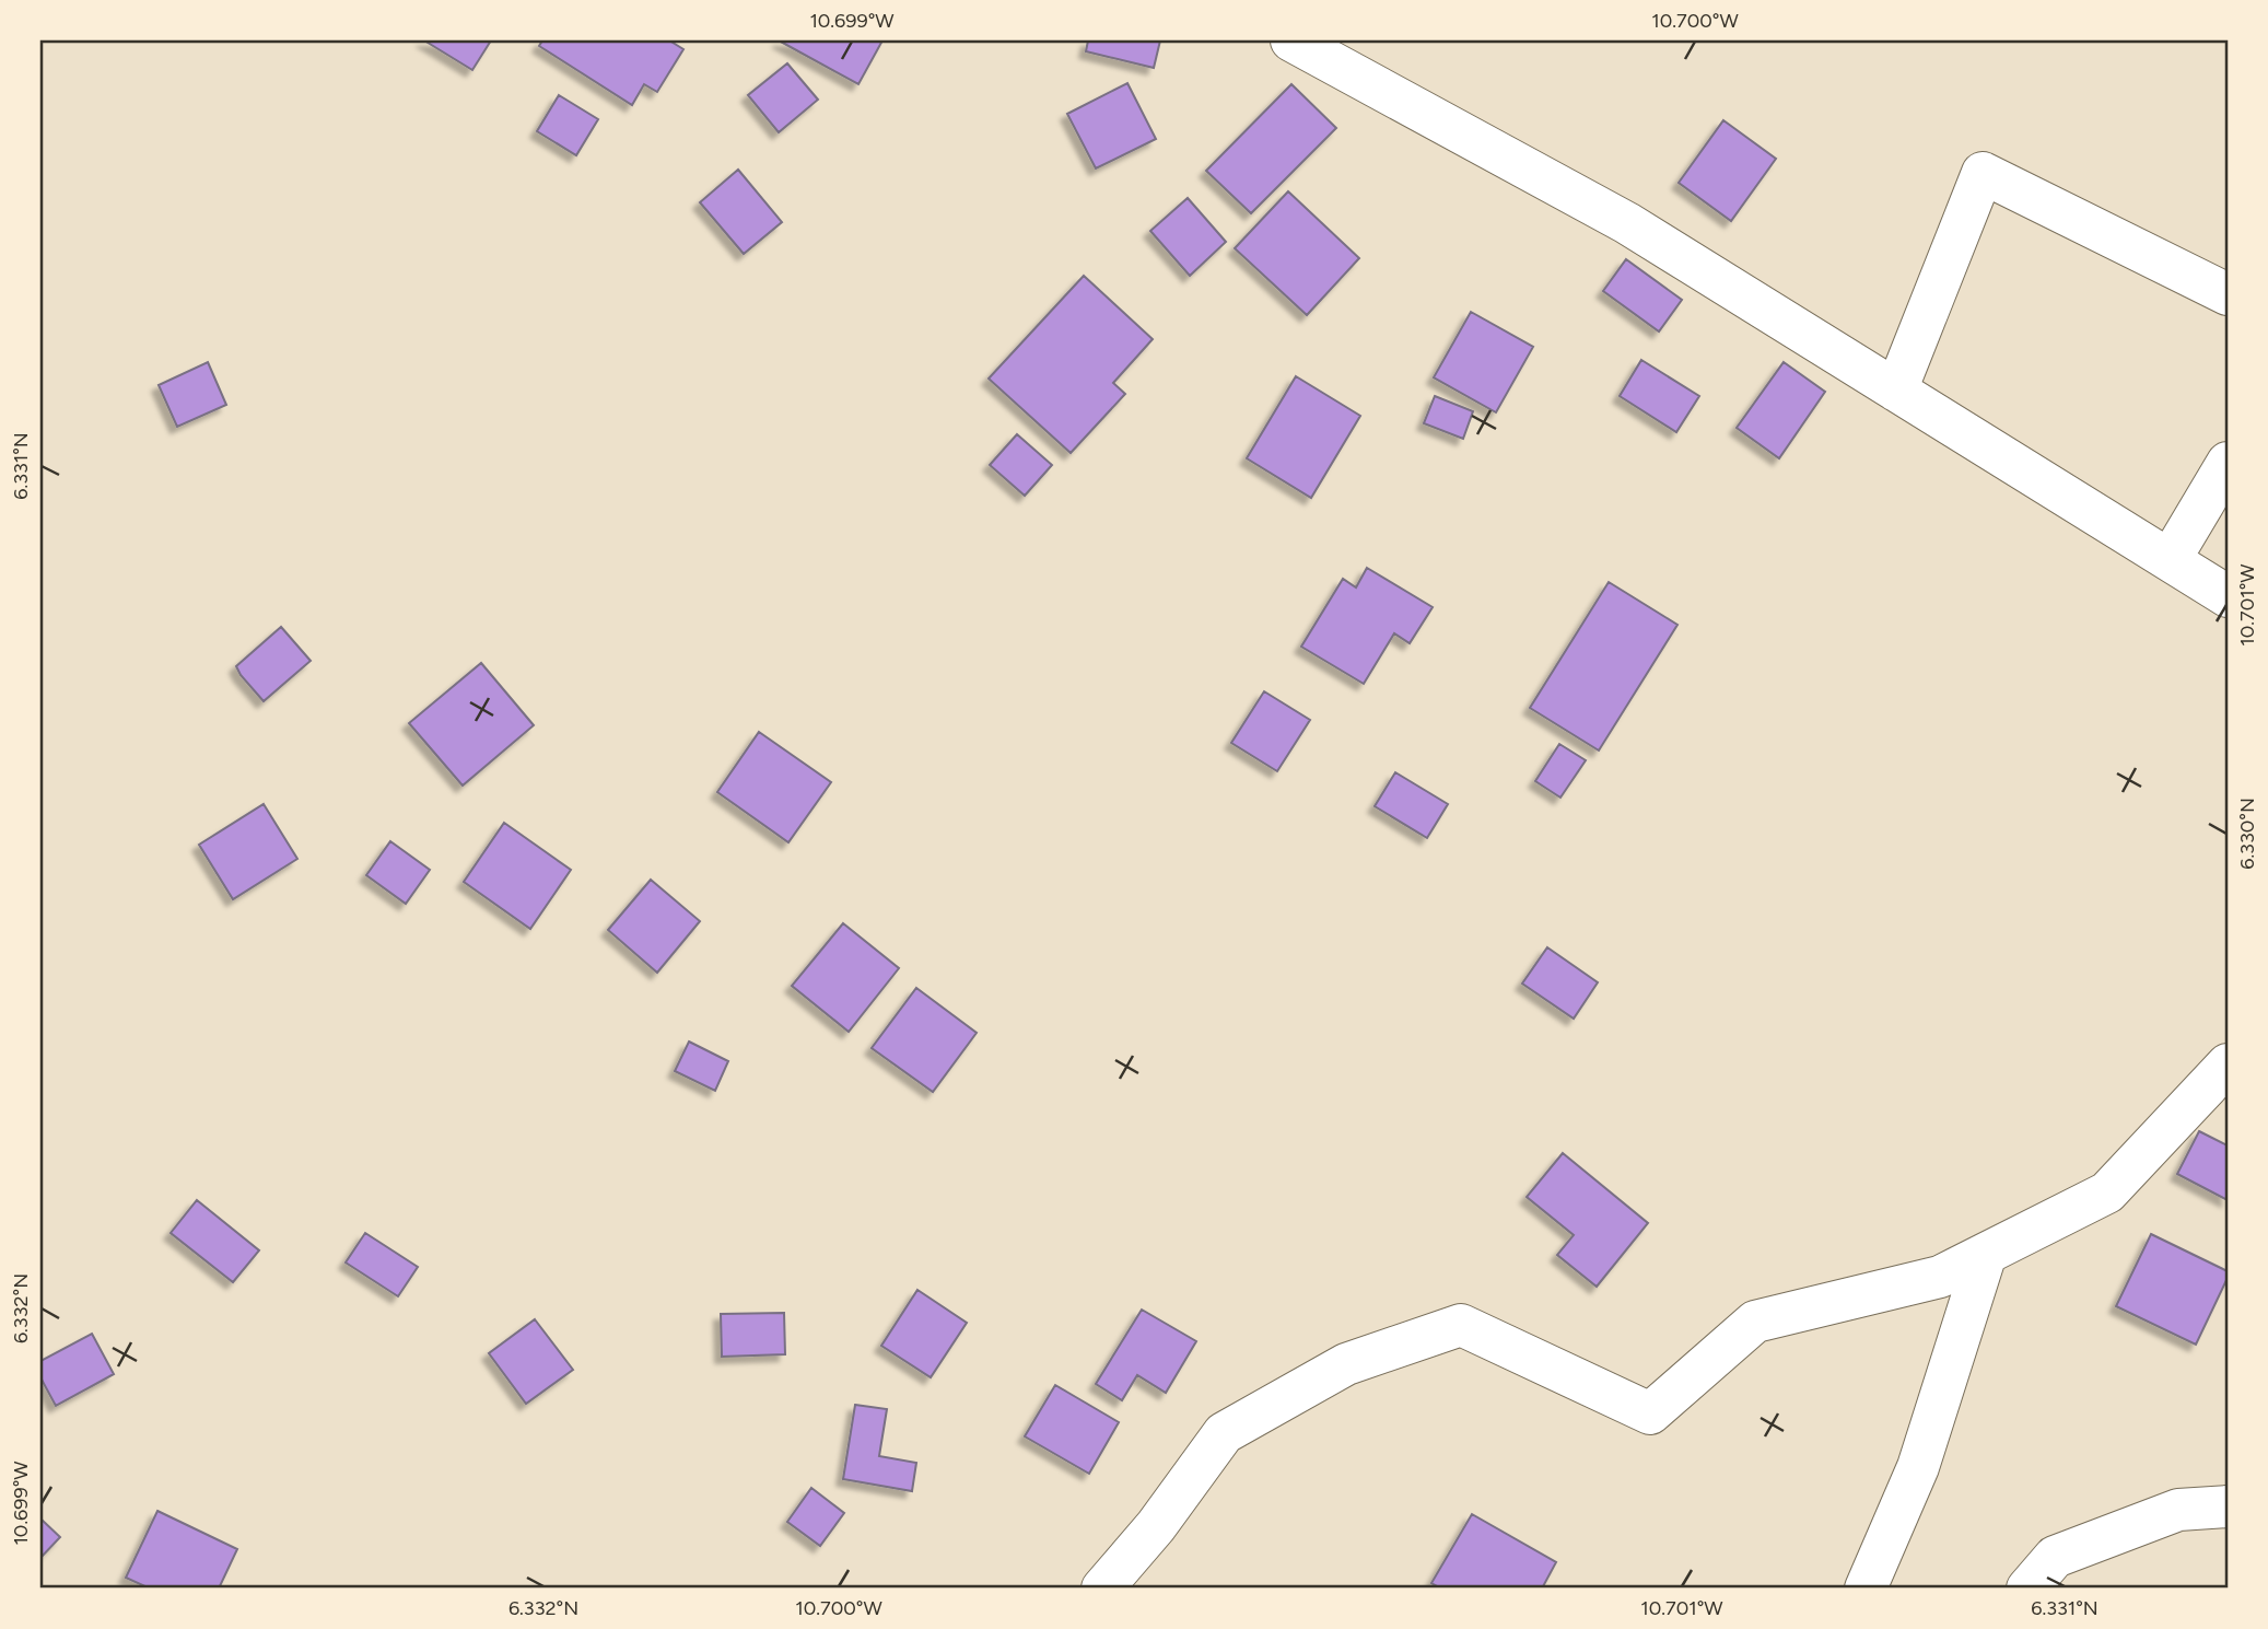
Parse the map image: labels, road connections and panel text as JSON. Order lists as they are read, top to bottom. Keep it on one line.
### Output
{"coordinates":["10.699°W","10.700°W","6.331°N","10.701°W","6.330°N","6.332°N"]}
